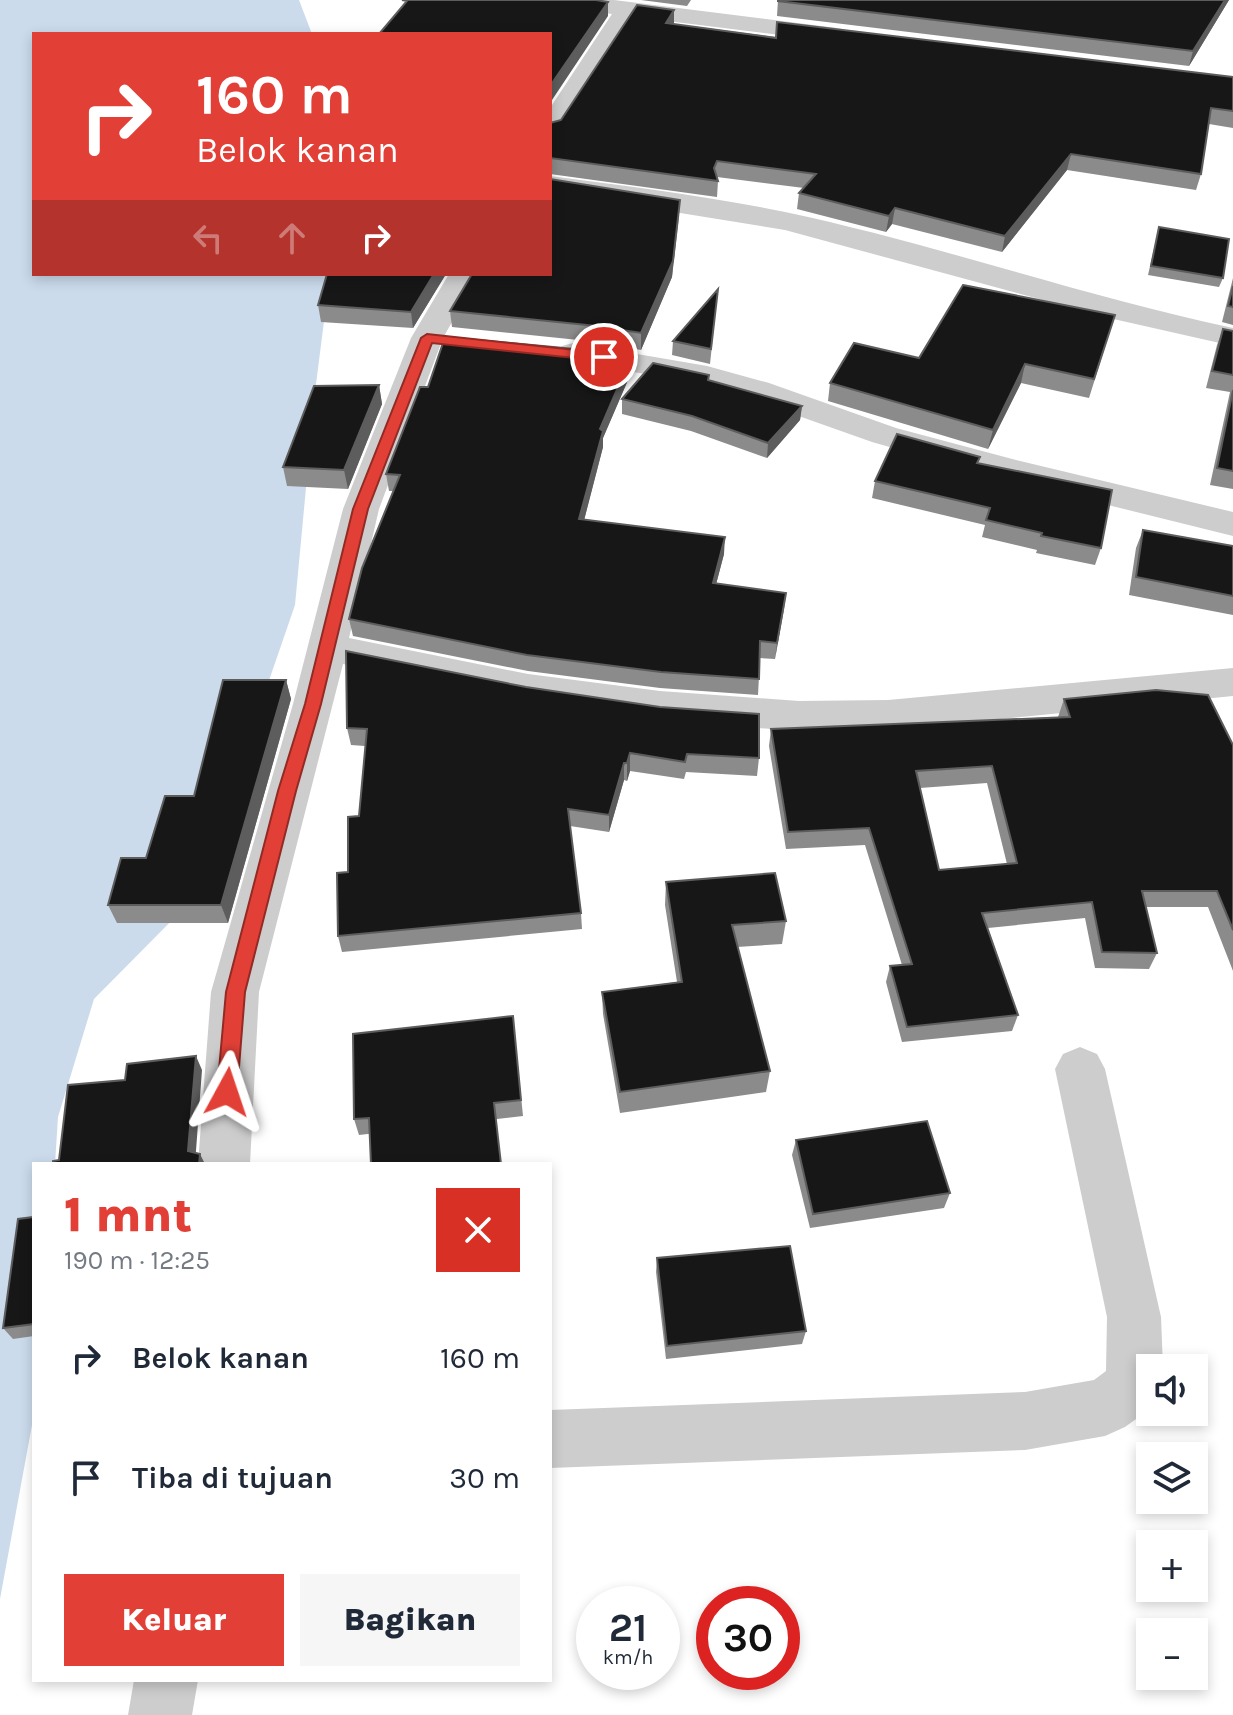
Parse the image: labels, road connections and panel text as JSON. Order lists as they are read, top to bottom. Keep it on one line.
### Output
{"page":{"turn":["160 m","Belok kanan"],"heading":["1 mnt","190 m · 12:25"],"list":[{"name":"Belok kanan","value":"160 m"},{"name":"Tiba di tujuan","value":"30 m"}],"map_buttons":["+","−"],"buttons":["Keluar","Bagikan"],"speed":"21 km/h","limit":"30"}}
